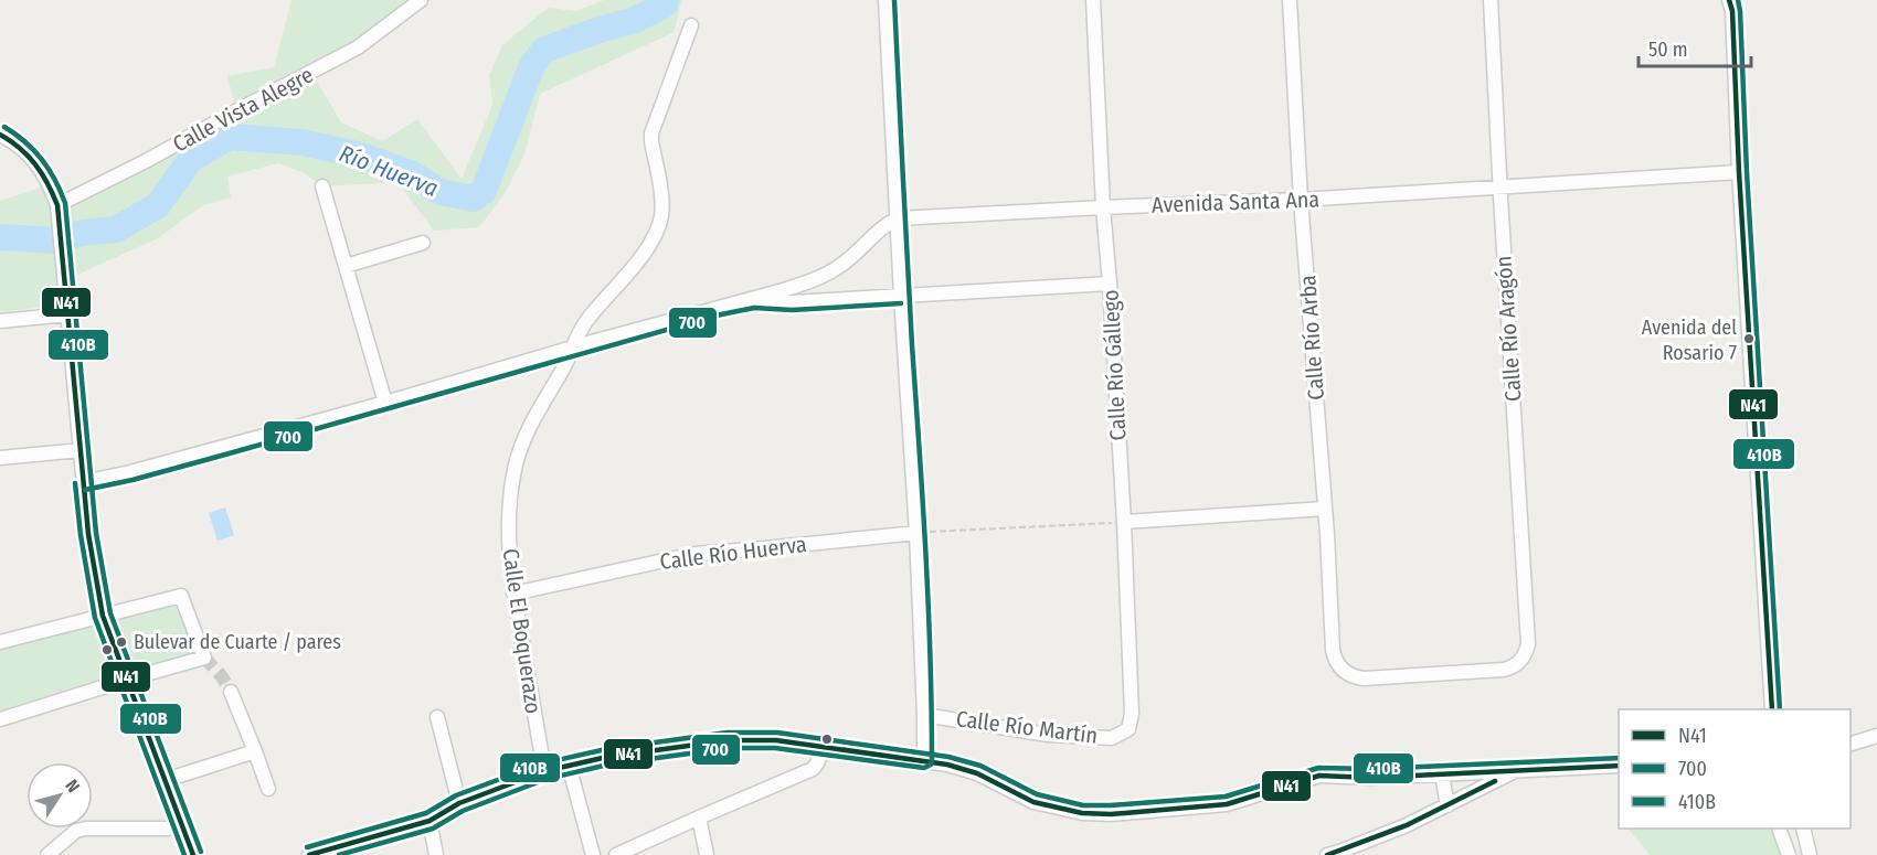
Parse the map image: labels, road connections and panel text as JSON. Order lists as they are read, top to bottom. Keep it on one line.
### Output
{"streets":{"street":["Calle Vista Alegre","Avenida Santa Ana","Calle Río Aragón","Calle Río Arba","Calle Río Gállego","Calle Río Huerva","Calle El Boquerazo","Calle Río Martín"]},"crossings":[["Avenida Santa Ana","Calle Río Aragón"],["Avenida Santa Ana","Calle Río Arba"],["Avenida Santa Ana","Calle Río Gállego"],["Calle Río Aragón","Calle Río Arba"],["Calle Río Gállego","Calle Río Martín"],["Calle Río Huerva","Calle El Boquerazo"]],"water":["Río Huerva"],"places":["Avenida del Rosario 7","Bulevar de Cuarte / pares"],"lines":["transit line N41","transit line 700","transit line 410B"],"legend":["N41","700","410B"],"scale_bar":"50 m","north":"top right"}
